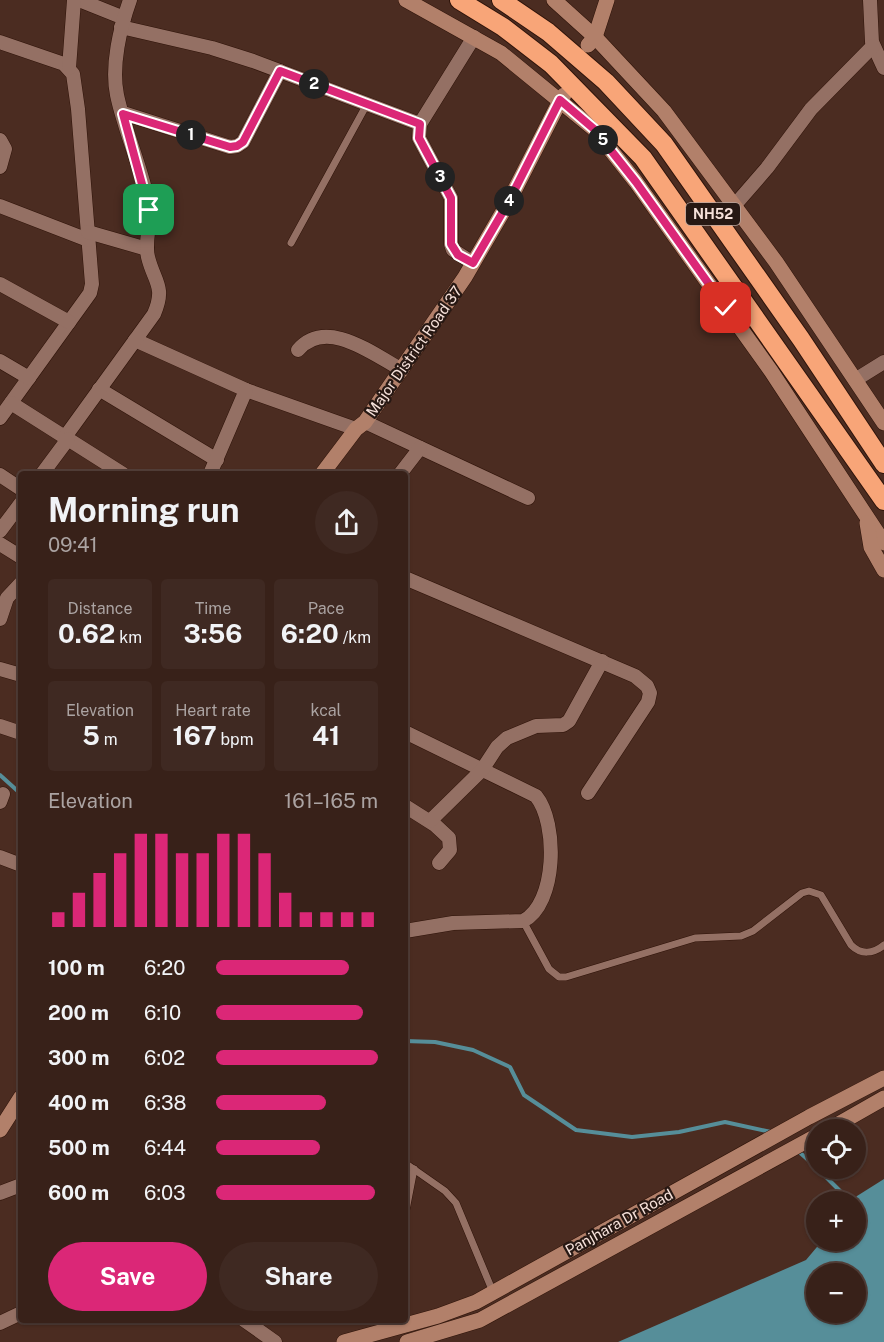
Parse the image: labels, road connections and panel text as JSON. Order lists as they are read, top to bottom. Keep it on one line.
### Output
{"streets":{"highway":["NH52"],"street":["Major District Road 37","Panjhara Dr Road"]},"page":{"pins":["2","1","5","3","4"],"heading":["Morning run","09:41"],"stats":[["Distance","0.62 km"],["Time","3:56"],["Pace","6:20 /km"],["Elevation","5 m"],["Heart rate","167 bpm"],["kcal","41"]],"chart":["Elevation","161–165 m"],"list":[{"name":"100 m","note":"6:20"},{"name":"200 m","note":"6:10"},{"name":"300 m","note":"6:02"},{"name":"400 m","note":"6:38"},{"name":"500 m","note":"6:44"},{"name":"600 m","note":"6:03"}],"map_buttons":["+","−"],"buttons":["Save","Share"]}}
